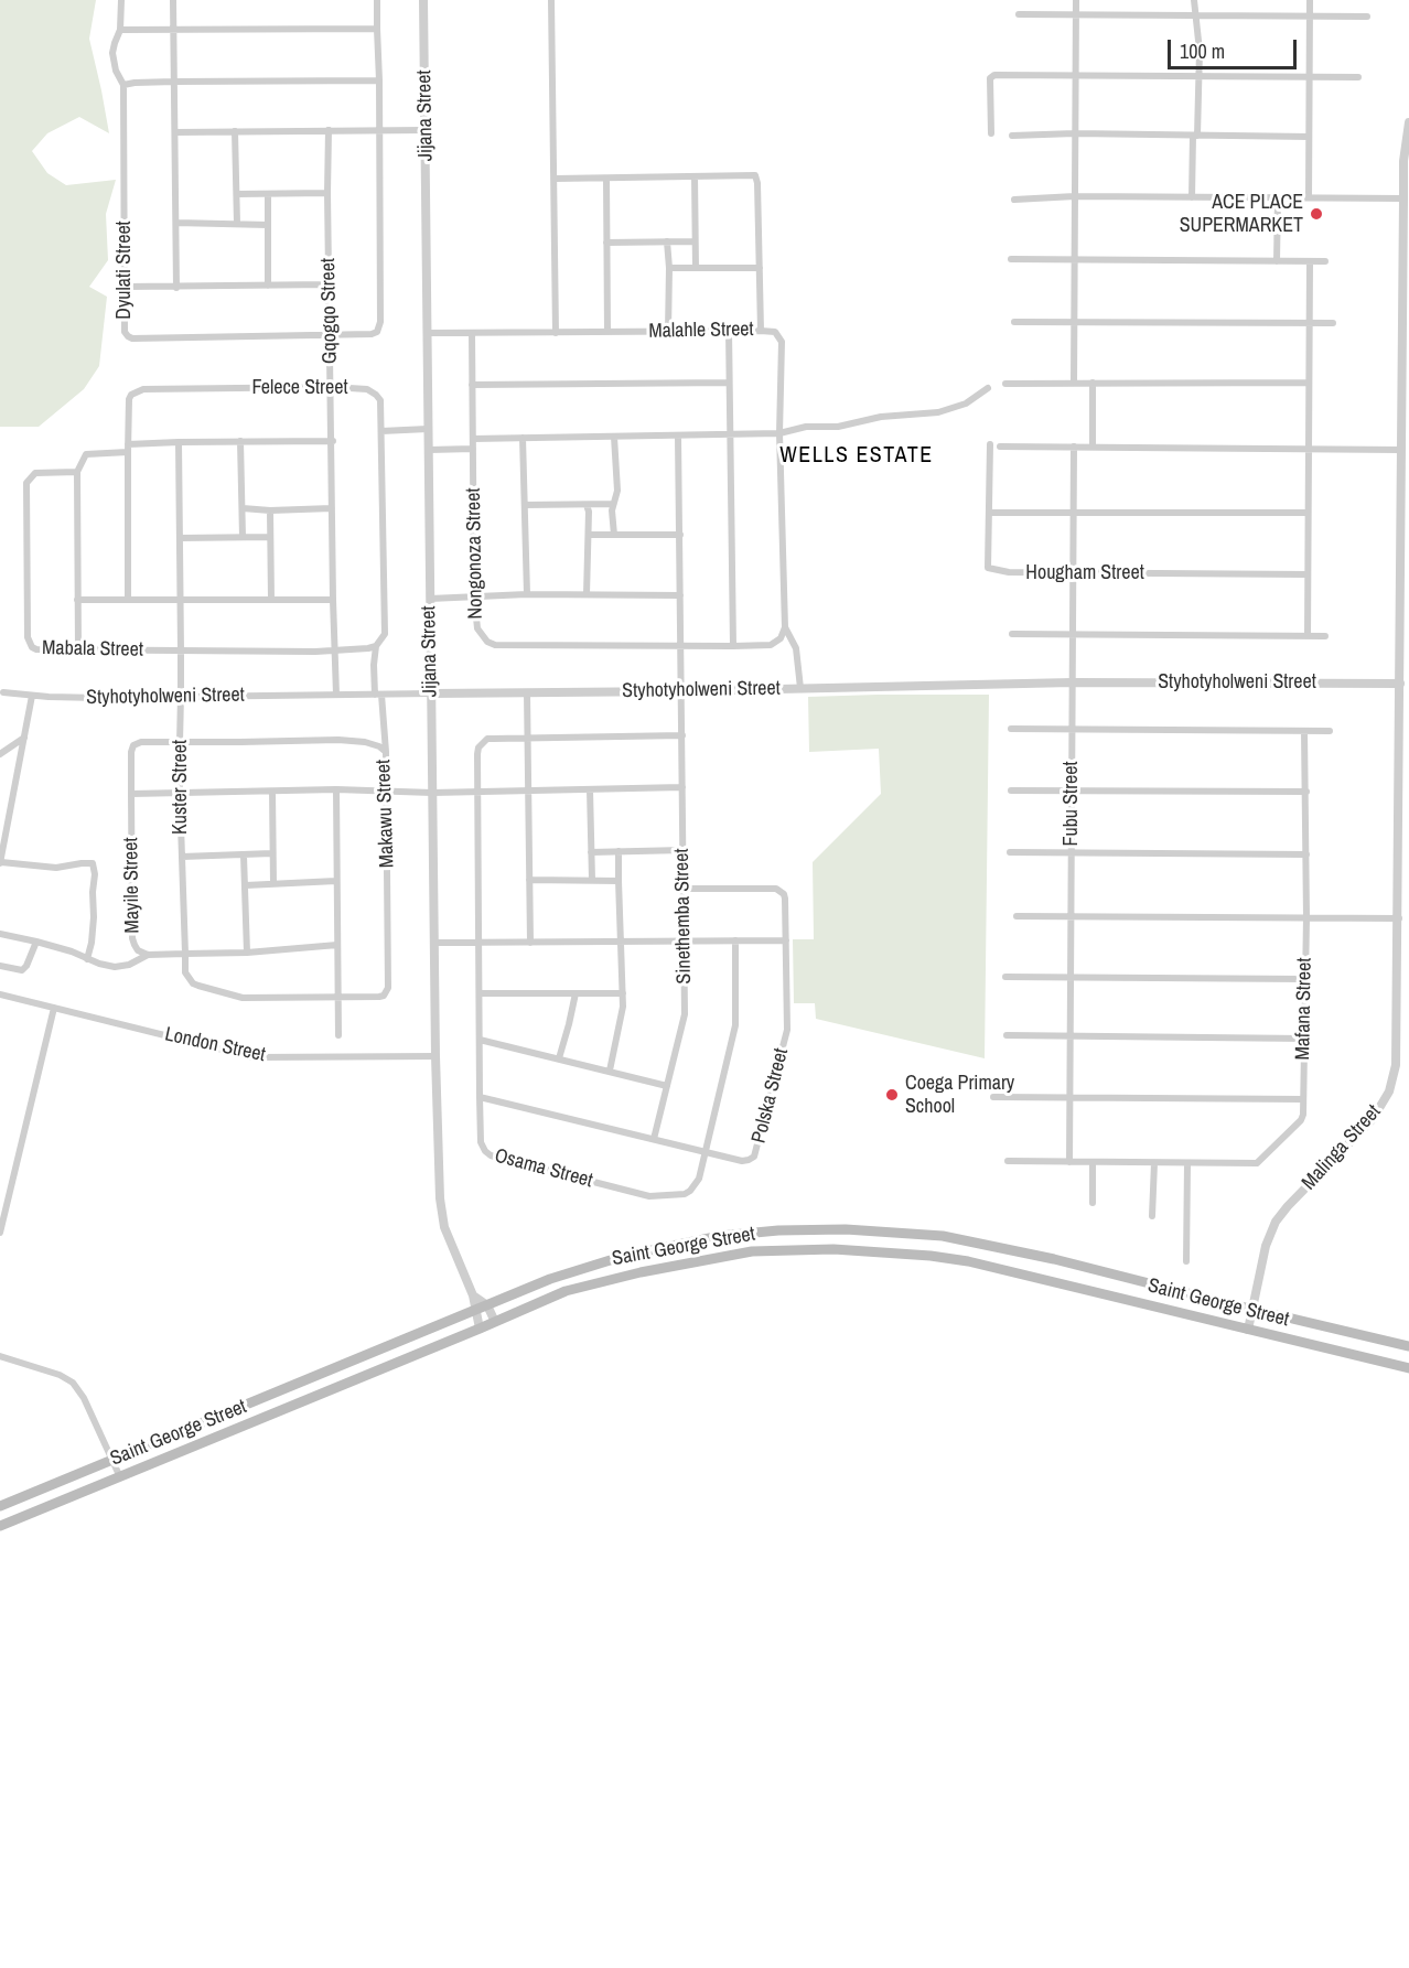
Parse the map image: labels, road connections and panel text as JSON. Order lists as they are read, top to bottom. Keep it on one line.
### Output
{"streets":{"main road":["Saint George Street"],"street":["Jijana Street","Dyulati Street","Gqogqo Street","Malahle Street","Felece Street","Nongonoza Street","Hougham Street","Mabala Street","Styhotyholweni Street","Kuster Street","Fubu Street","Makawu Street","Mayile Street","Sinethemba Street","Mafana Street","London Street","Polska Street","Malinga Street","Osama Street"]},"crossings":[["Jijana Street","Malahle Street"],["Jijana Street","Styhotyholweni Street"],["Jijana Street","London Street"],["Jijana Street","Saint George Street"],["Dyulati Street","Gqogqo Street"],["Gqogqo Street","Felece Street"],["Gqogqo Street","Mabala Street"],["Gqogqo Street","Styhotyholweni Street"],["Malahle Street","Nongonoza Street"],["Felece Street","Styhotyholweni Street"],["Felece Street","Makawu Street"],["Nongonoza Street","Sinethemba Street"],["Hougham Street","Fubu Street"],["Mabala Street","Kuster Street"],["Styhotyholweni Street","Kuster Street"],["Styhotyholweni Street","Fubu Street"],["Styhotyholweni Street","Sinethemba Street"],["Styhotyholweni Street","Malinga Street"],["Kuster Street","Makawu Street"],["Kuster Street","Mayile Street"],["Fubu Street","Mafana Street"],["Makawu Street","Mayile Street"],["Sinethemba Street","Polska Street"],["Polska Street","Osama Street"],["Malinga Street","Saint George Street"]],"districts":["WELLS ESTATE"],"places":["ACE PLACE SUPERMARKET","Coega Primary School"],"scale_bar":"100 m"}
